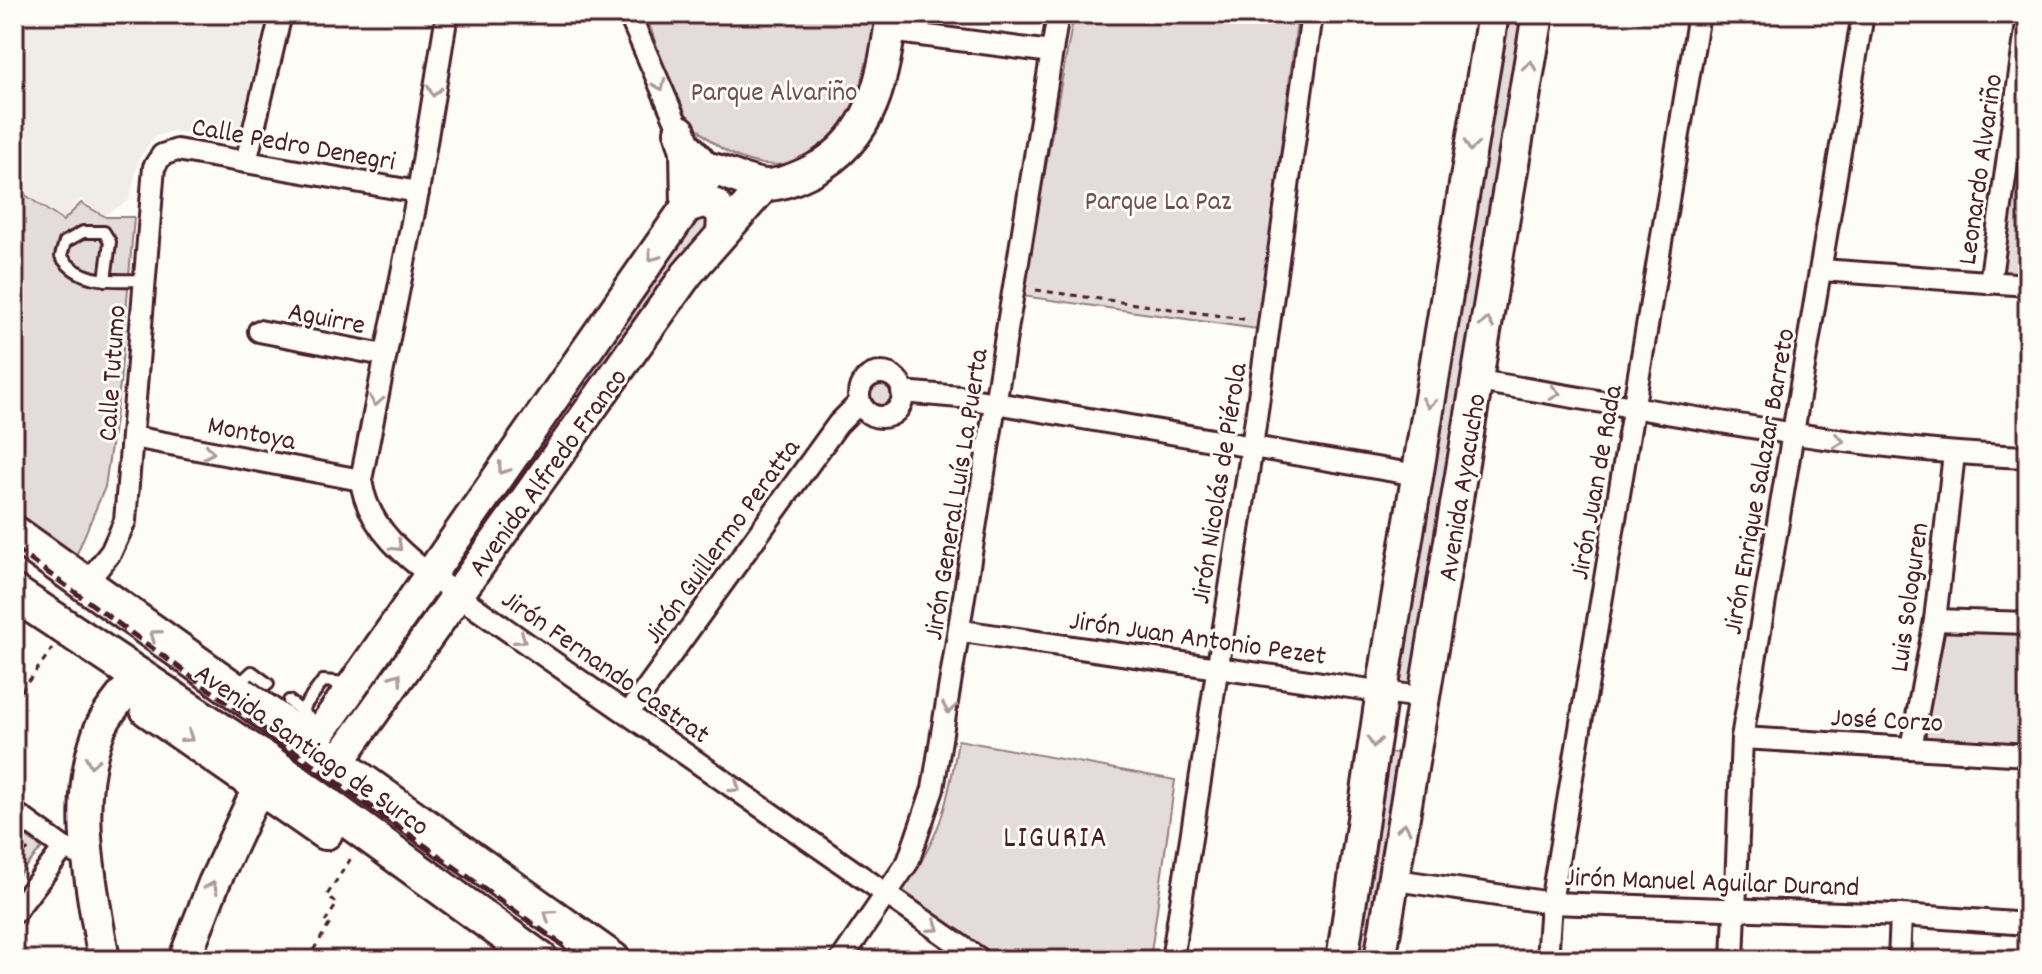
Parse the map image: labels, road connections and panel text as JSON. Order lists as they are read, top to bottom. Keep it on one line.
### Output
{"streets":{"main road":["Avenida Santiago de Surco"],"street":["Calle Pedro Denegri","Leonardo Alvariño","Aguirre","Calle Tutumo","Montoya","Avenida Alfredo Franco","Jirón Enrique Salazar Barreto","Jirón Juan de Rada","Jirón Nicolás de Piérola","Avenida Ayacucho","Jirón General Luís La Puerta","Jirón Guillermo Peratta","Luis Sologuren","Jirón Juan Antonio Pezet","Jirón Fernando Castrat","José Corzo","Jirón Manuel Aguilar Durand"]},"crossings":[["Calle Pedro Denegri","Calle Tutumo"],["Calle Pedro Denegri","Jirón Fernando Castrat"],["Aguirre","Jirón Fernando Castrat"],["Calle Tutumo","Montoya"],["Calle Tutumo","Avenida Santiago de Surco"],["Montoya","Jirón Fernando Castrat"],["Avenida Alfredo Franco","Jirón Fernando Castrat"],["Avenida Alfredo Franco","Avenida Santiago de Surco"],["Jirón Enrique Salazar Barreto","José Corzo"],["Jirón Enrique Salazar Barreto","Jirón Manuel Aguilar Durand"],["Jirón Juan de Rada","Jirón Manuel Aguilar Durand"],["Jirón Nicolás de Piérola","Jirón Juan Antonio Pezet"],["Avenida Ayacucho","Jirón Juan Antonio Pezet"],["Avenida Ayacucho","Jirón Manuel Aguilar Durand"],["Jirón General Luís La Puerta","Jirón Juan Antonio Pezet"],["Jirón General Luís La Puerta","Jirón Fernando Castrat"],["Jirón Guillermo Peratta","Jirón Fernando Castrat"],["Luis Sologuren","José Corzo"]],"one_way":["Montoya","Jirón Fernando Castrat"],"districts":["LIGURIA"],"parks":["Parque Alvariño","Parque La Paz"]}
